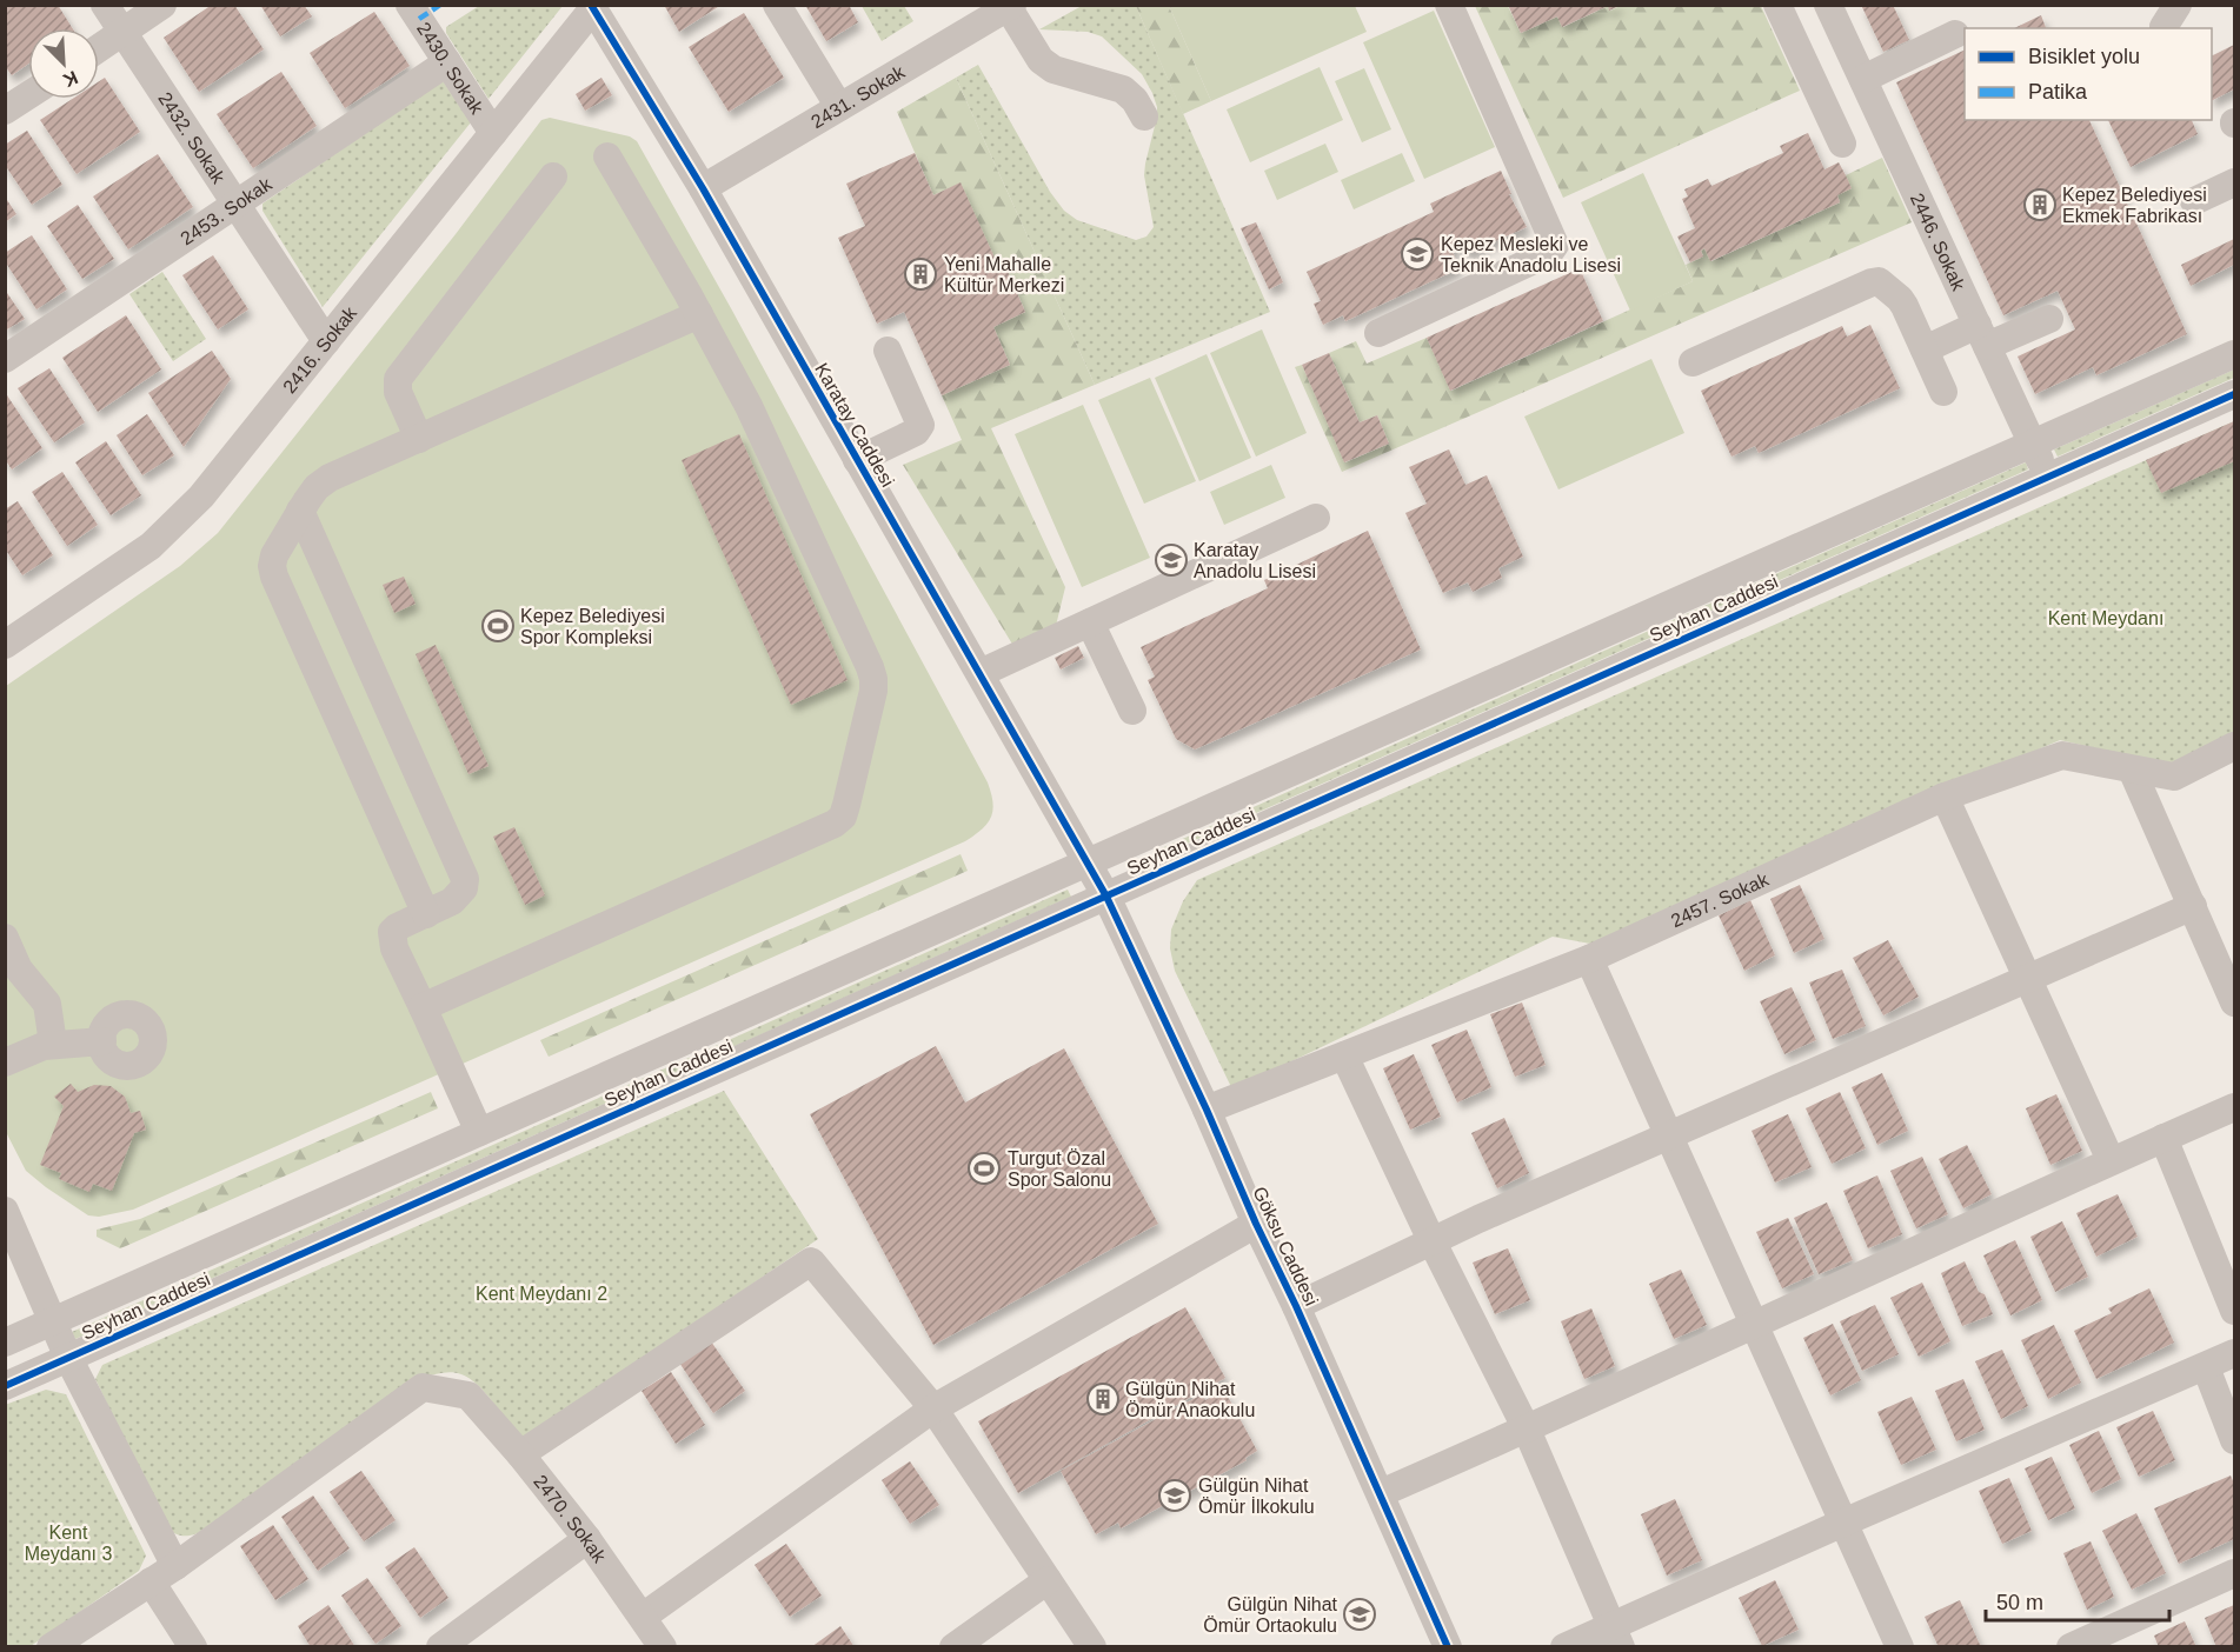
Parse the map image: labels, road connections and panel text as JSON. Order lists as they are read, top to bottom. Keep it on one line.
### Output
{"streets":{"street":["2430. Sokak","2431. Sokak","2432. Sokak","2453. Sokak","2446. Sokak","2416. Sokak","Karatay Caddesi","Seyhan Caddesi","2457. Sokak","Göksu Caddesi","2470. Sokak"]},"crossings":[["2430. Sokak","2453. Sokak"],["2430. Sokak","2416. Sokak"],["2431. Sokak","Karatay Caddesi"],["2432. Sokak","2453. Sokak"],["2432. Sokak","2416. Sokak"],["2446. Sokak","Seyhan Caddesi"],["2416. Sokak","Karatay Caddesi"],["Karatay Caddesi","Seyhan Caddesi"],["Karatay Caddesi","Göksu Caddesi"],["Seyhan Caddesi","Göksu Caddesi"],["2457. Sokak","Göksu Caddesi"]],"parks":["Kent Meydanı","Kent Meydanı 2","Kent Meydanı 3"],"places":{"building":["Kepez Belediyesi Ekmek Fabrikası","Yeni Mahalle Kültür Merkezi","Gülgün Nihat Ömür Anaokulu"],"school or university":["Kepez Mesleki ve Teknik Anadolu Lisesi","Karatay Anadolu Lisesi","Gülgün Nihat Ömür İlkokulu","Gülgün Nihat Ömür Ortaokulu"],"sports":["Kepez Belediyesi Spor Kompleksi","Turgut Özal Spor Salonu"]},"legend":["Bisiklet yolu","Patika"],"scale_bar":"50 m","north":"bottom right"}
